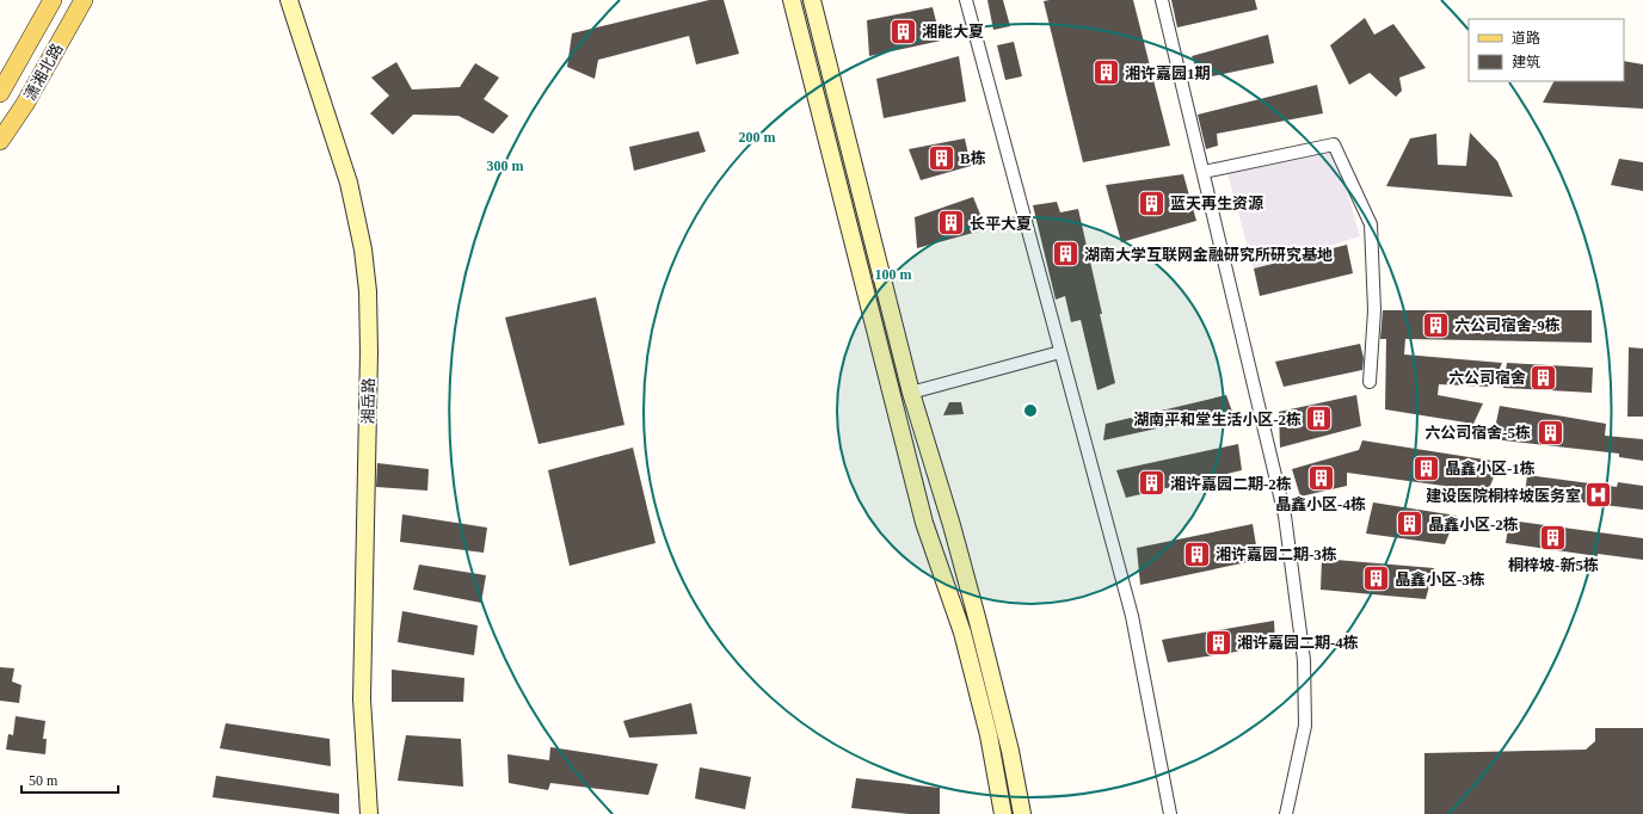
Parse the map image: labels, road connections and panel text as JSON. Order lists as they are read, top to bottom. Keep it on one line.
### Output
{"streets":{"main road":["潇湘北路","湘岳路"]},"places":{"building":["湘能大夏","湘许嘉园1期","B栋","蓝天再生资源","长平大夏","湖南大学互联网金融研究所研究基地","六公司宿舍-9栋","六公司宿舍","湖南平和堂生活小区-2栋","六公司宿舍-5栋","晶鑫小区-1栋","晶鑫小区-4栋","湘许嘉园二期-2栋","晶鑫小区-2栋","桐梓坡-新5栋","湘许嘉园二期-3栋","晶鑫小区-3栋","湘许嘉园二期-4栋"],"hospital":["建设医院桐梓坡医务室"]},"legend":["道路","建筑"],"scale_bar":"50 m","rings":["200 m","300 m","100 m"]}
